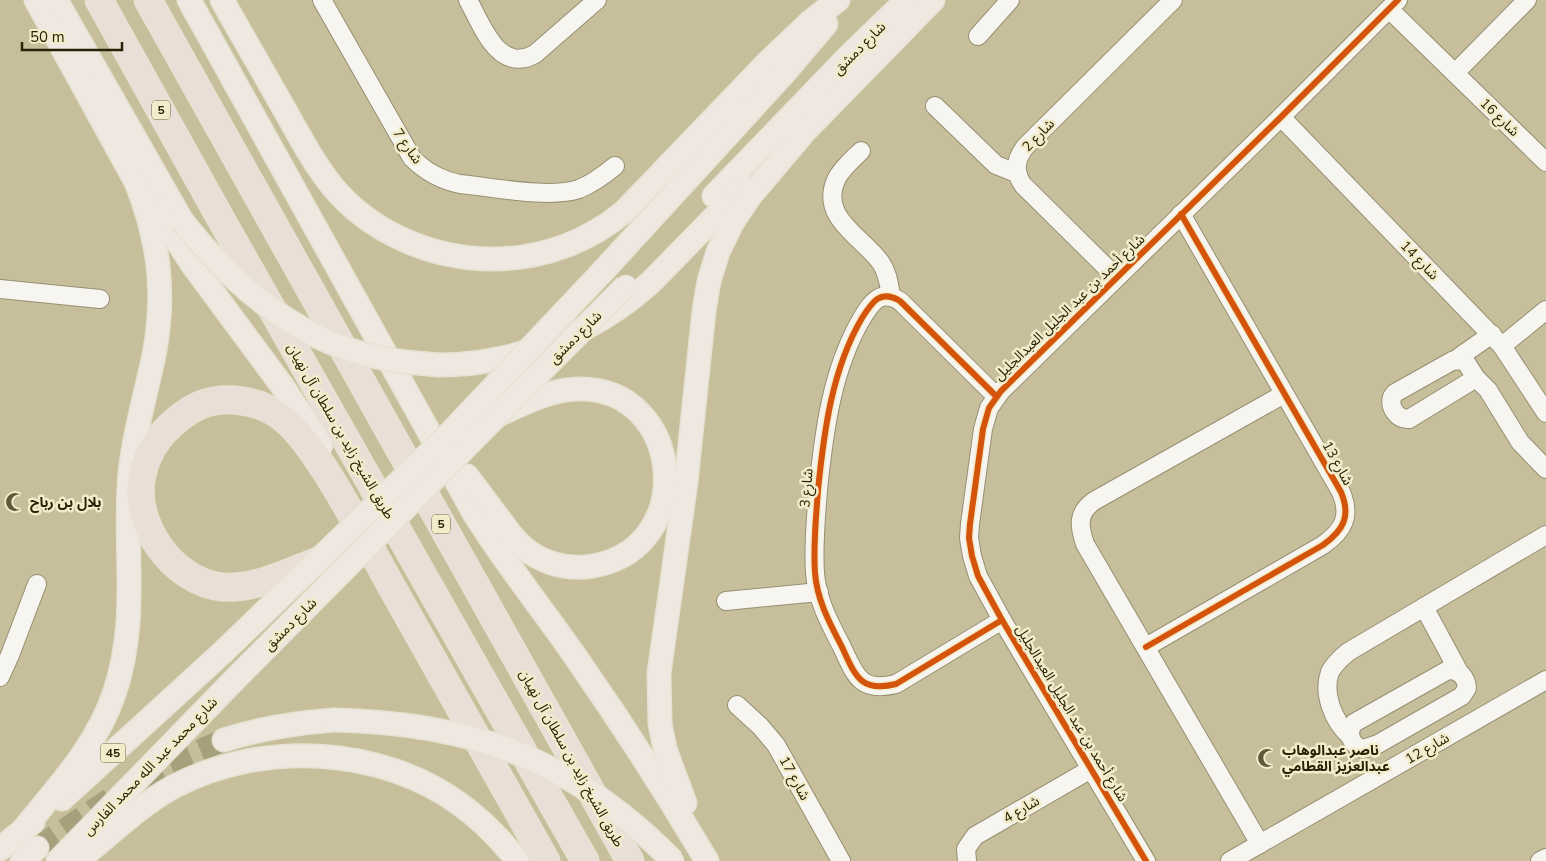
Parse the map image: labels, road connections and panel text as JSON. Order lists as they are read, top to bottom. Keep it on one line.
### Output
{"streets":{"highway":["5","طريق الشيخ زايد بن سلطان آل نهيان"],"main road":["شارع دمشق","45","شارع محمد عبد الله محمد الفارس"],"street":["شارع 16","شارع 2","شارع 7","شارع 14","شارع أحمد بن عبد الجليل العبدالجليل","شارع 13","شارع 3","شارع 12","شارع 17","شارع 4"]},"crossings":[["شارع دمشق","45"],["شارع دمشق","شارع محمد عبد الله محمد الفارس"],["شارع 16","شارع أحمد بن عبد الجليل العبدالجليل"],["شارع 14","شارع أحمد بن عبد الجليل العبدالجليل"],["شارع أحمد بن عبد الجليل العبدالجليل","شارع 13"],["شارع أحمد بن عبد الجليل العبدالجليل","شارع 3"],["شارع أحمد بن عبد الجليل العبدالجليل","شارع 4"]],"places":{"mosque":["بلال بن رباح","ناصر عبدالوهاب عبدالعزيز القطامي"]},"scale_bar":"50 m"}
